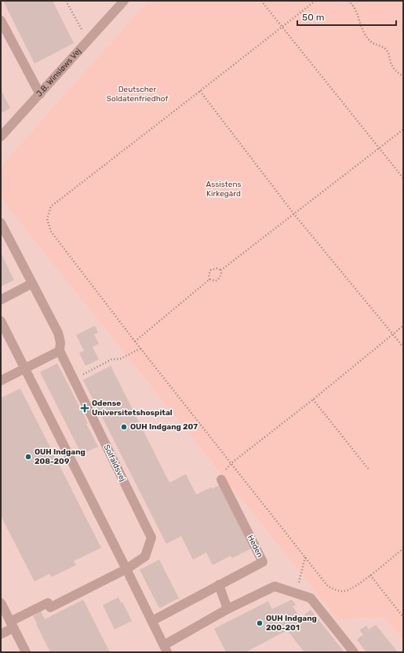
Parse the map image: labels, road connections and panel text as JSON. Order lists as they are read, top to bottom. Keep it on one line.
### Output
{"streets":{"street":["J.B. Winsløws Vej","Solfaldsvej","Heden"]},"parks":["Deutscher Soldatenfriedhof","Assistens Kirkegård"],"places":{"health":["Odense Universitetshospital"],"other":["OUH Indgang 207","OUH Indgang 208-209","OUH Indgang 200-201"]},"scale_bar":"50 m"}
